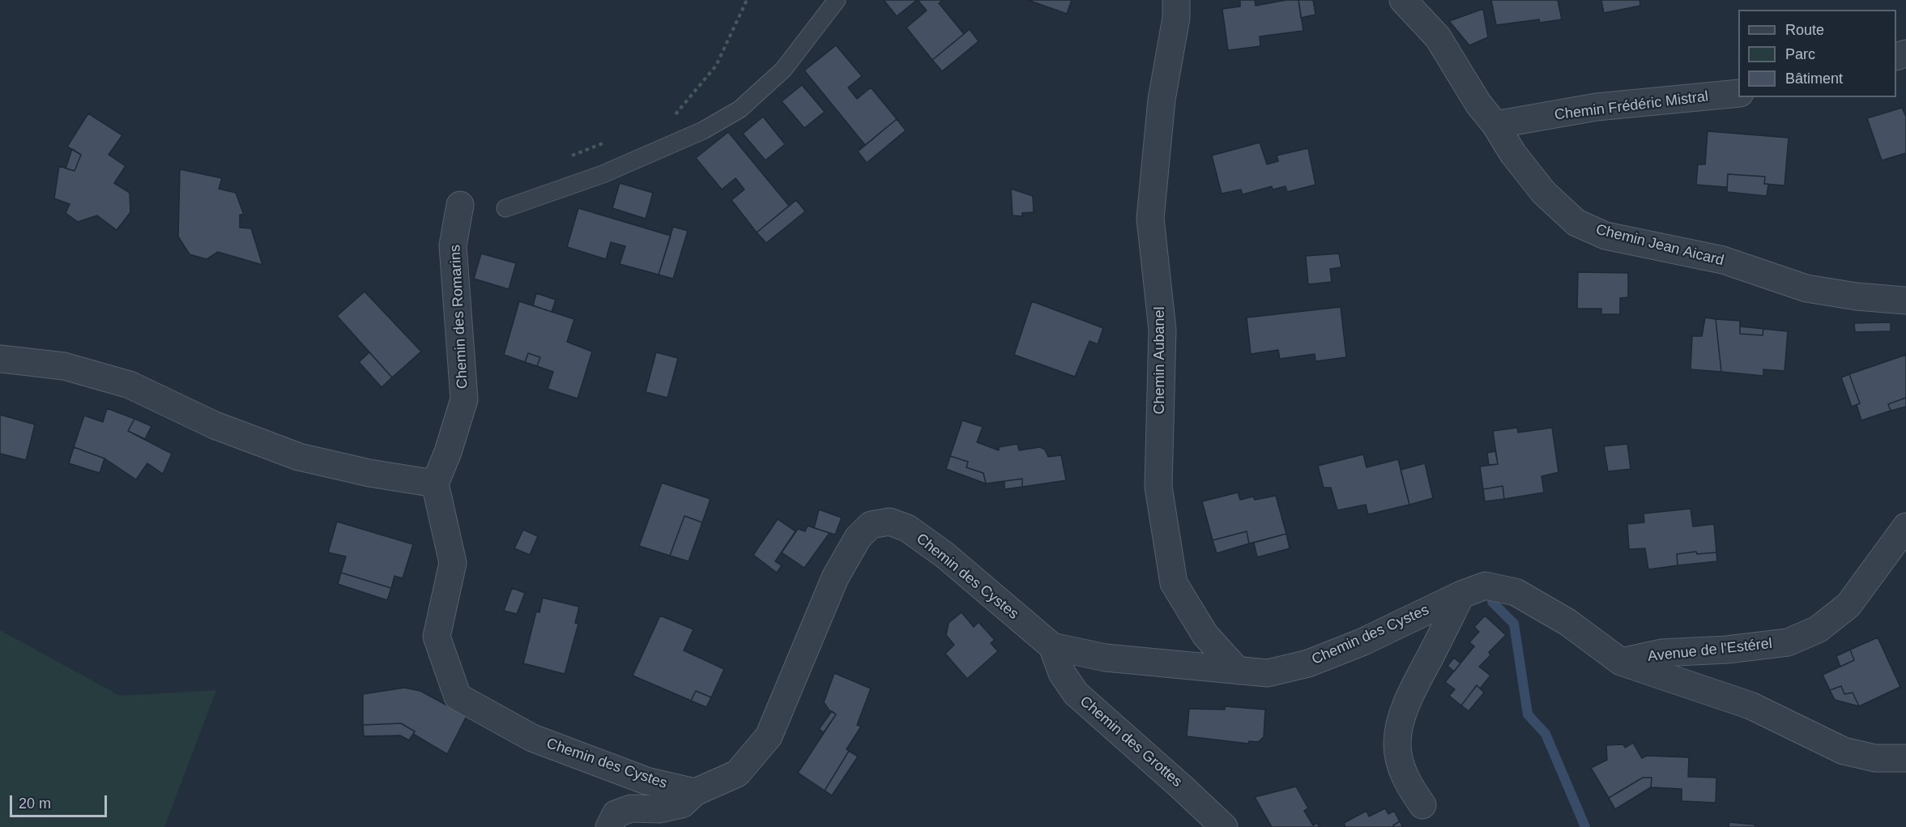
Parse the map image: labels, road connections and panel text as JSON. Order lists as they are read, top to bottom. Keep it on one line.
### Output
{"streets":{"street":["Chemin Frédéric Mistral","Chemin Jean Aicard","Chemin des Romarins","Chemin Aubanel","Chemin des Cystes","Avenue de l'Estérel","Chemin des Grottes"]},"crossings":[["Chemin Frédéric Mistral","Chemin Jean Aicard"],["Chemin des Romarins","Chemin des Cystes"],["Chemin Aubanel","Chemin des Cystes"],["Chemin des Cystes","Avenue de l'Estérel"],["Chemin des Cystes","Chemin des Grottes"]],"legend":["Route","Parc","Bâtiment"],"scale_bar":"20 m"}
